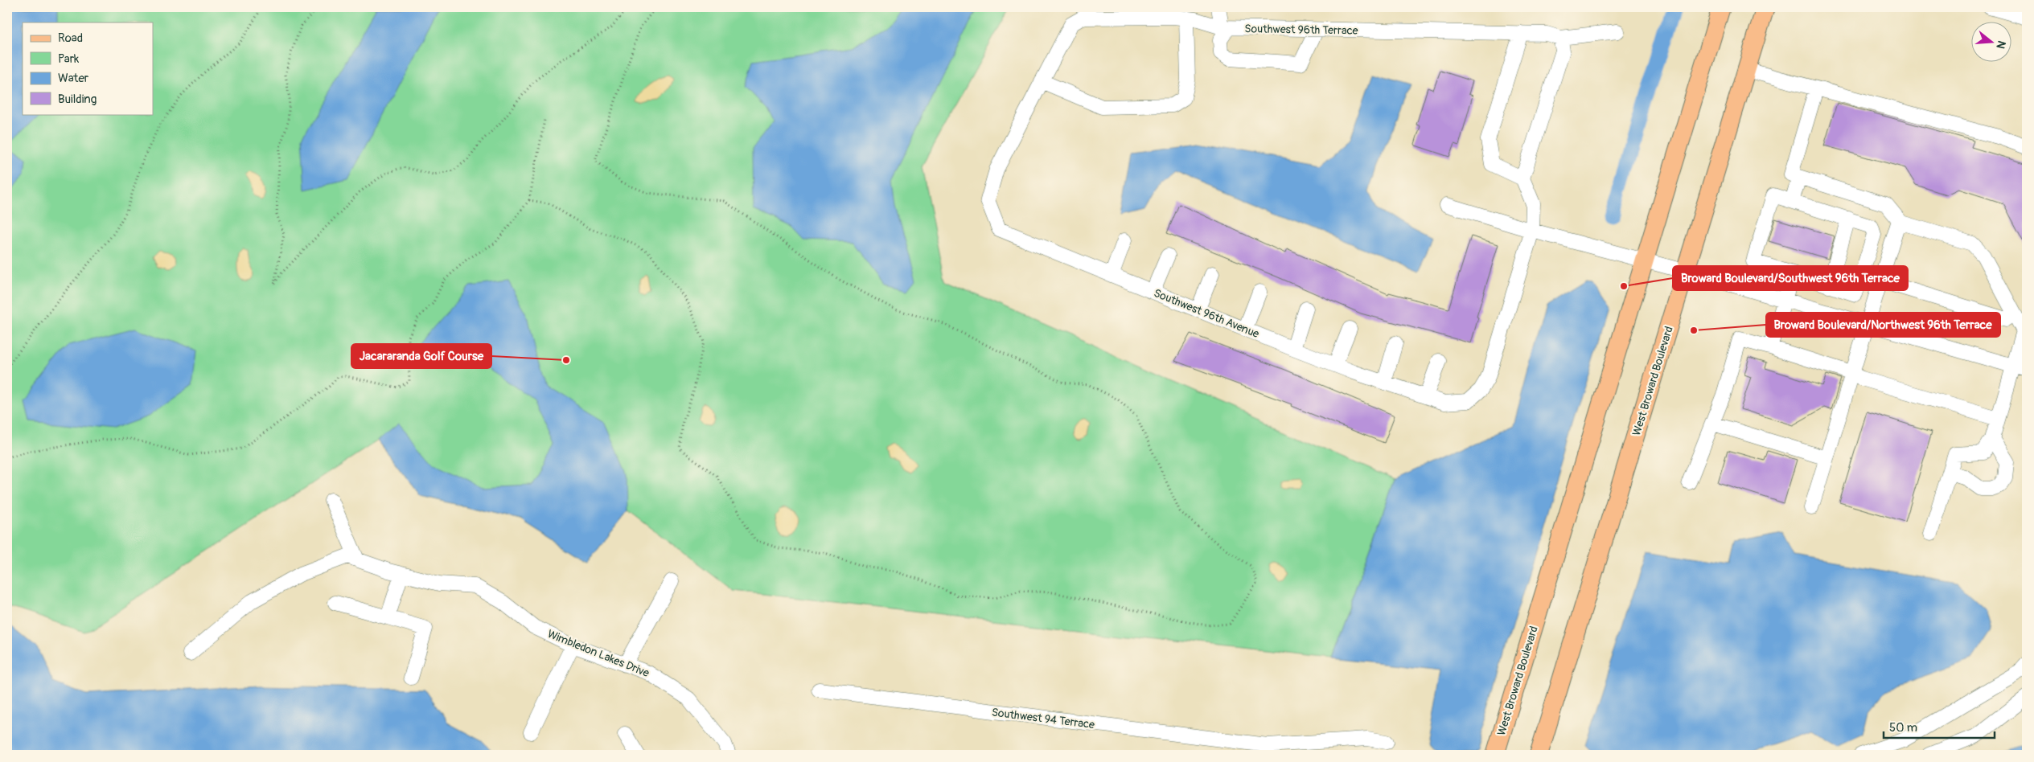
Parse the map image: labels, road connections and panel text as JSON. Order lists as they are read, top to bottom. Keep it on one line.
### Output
{"streets":{"main road":["West Broward Boulevard"],"street":["Southwest 96th Terrace","Southwest 96th Avenue","Wimbledon Lakes Drive","Southwest 94 Terrace"]},"crossings":[["Southwest 96th Terrace","Southwest 96th Avenue"]],"places":["Broward Boulevard/Southwest 96th Terrace","Broward Boulevard/Northwest 96th Terrace","Jacararanda Golf Course"],"legend":["Road","Park","Water","Building"],"scale_bar":"50 m","north":"right"}
